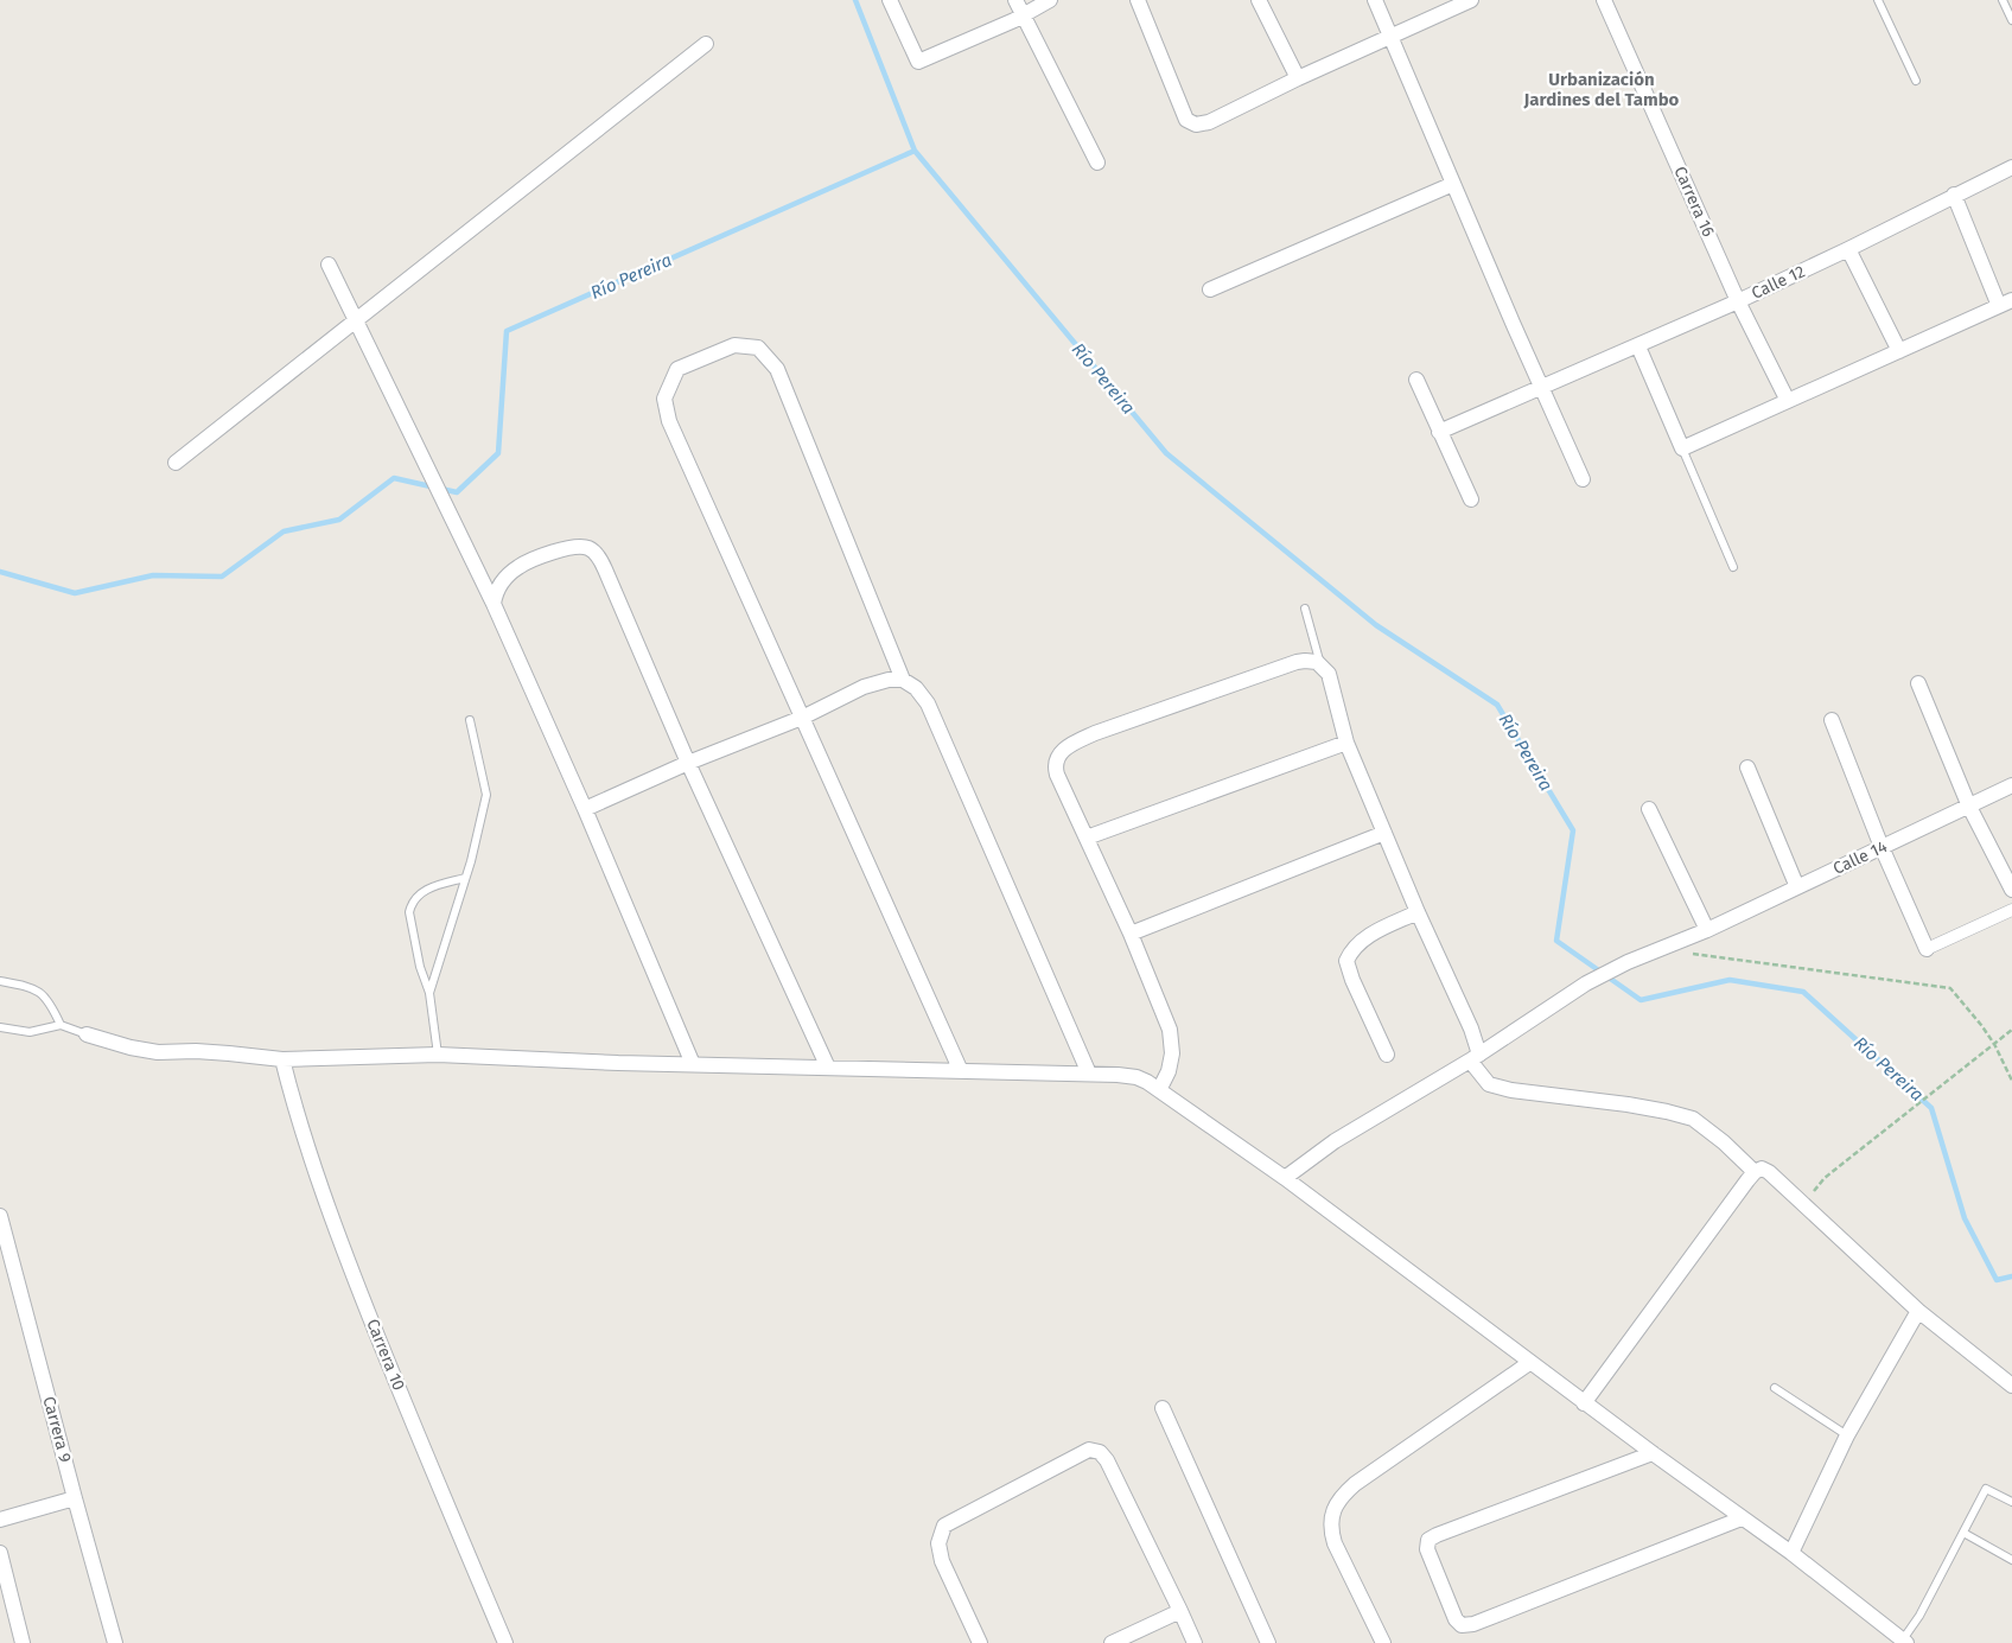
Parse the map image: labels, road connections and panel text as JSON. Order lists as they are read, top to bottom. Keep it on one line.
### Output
{"streets":{"street":["Carrera 16","Calle 12","Calle 14","Carrera 10","Carrera 9"]},"crossings":[["Carrera 16","Calle 12"]],"districts":["Urbanización Jardines del Tambo"],"water":["Río Pereira"]}
